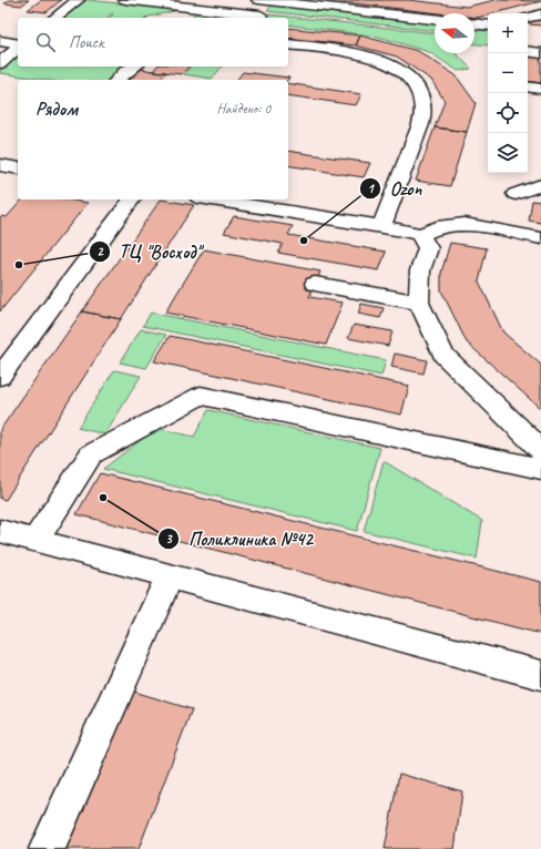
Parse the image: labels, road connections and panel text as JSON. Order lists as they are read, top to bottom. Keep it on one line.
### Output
{"places":["Ozon","ТЦ \"Восход\"","Поликлиника №42"],"north":"left","page":{"map_buttons":["+","−"],"search":"Поиск","heading":["Рядом","Найдено: 0"]}}
